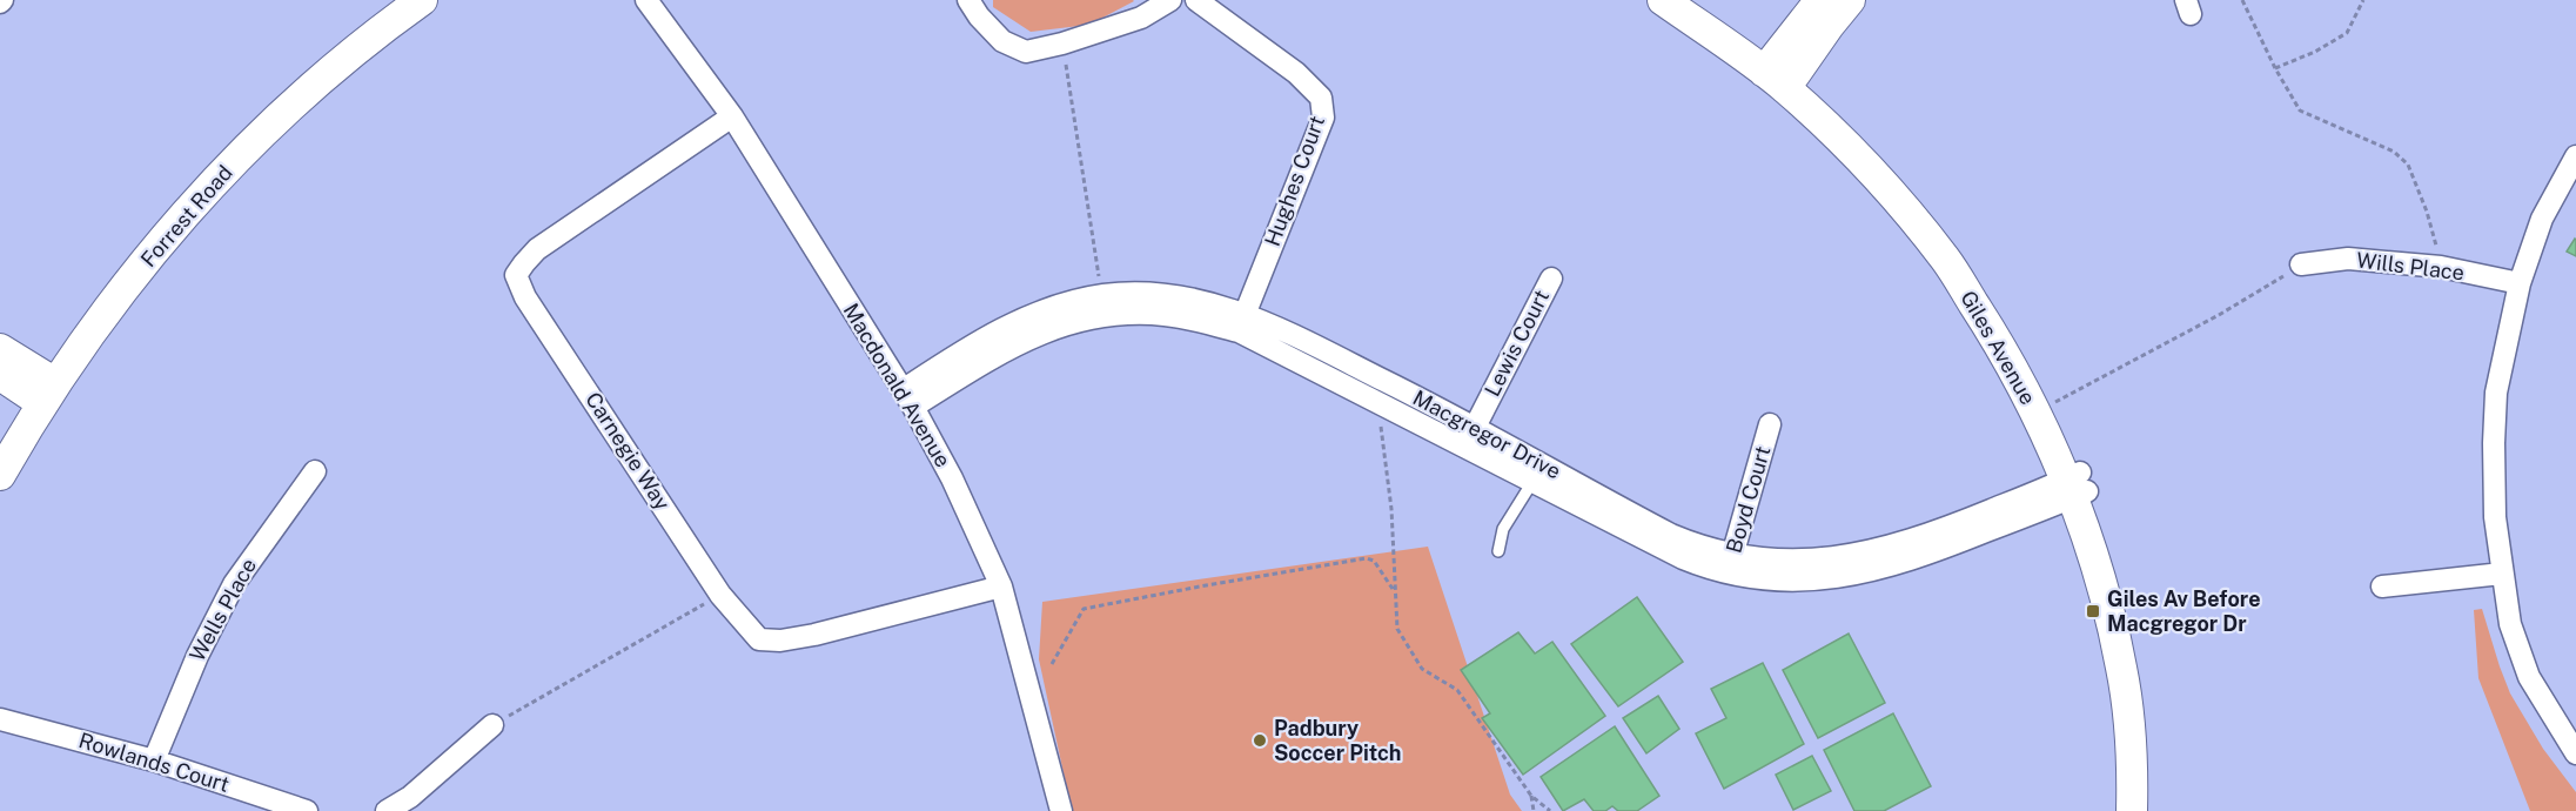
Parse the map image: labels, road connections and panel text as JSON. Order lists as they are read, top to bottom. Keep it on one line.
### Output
{"streets":{"street":["Hughes Court","Forrest Road","Wills Place","Lewis Court","Giles Avenue","Macdonald Avenue","Macgregor Drive","Carnegie Way","Boyd Court","Wells Place","Rowlands Court"]},"crossings":[["Hughes Court","Macgregor Drive"],["Lewis Court","Macgregor Drive"],["Giles Avenue","Macgregor Drive"],["Macdonald Avenue","Macgregor Drive"],["Macdonald Avenue","Carnegie Way"],["Macgregor Drive","Boyd Court"],["Wells Place","Rowlands Court"]],"places":{"transit":["Giles Av Before Macgregor Dr"],"other":["Padbury Soccer Pitch"]}}
